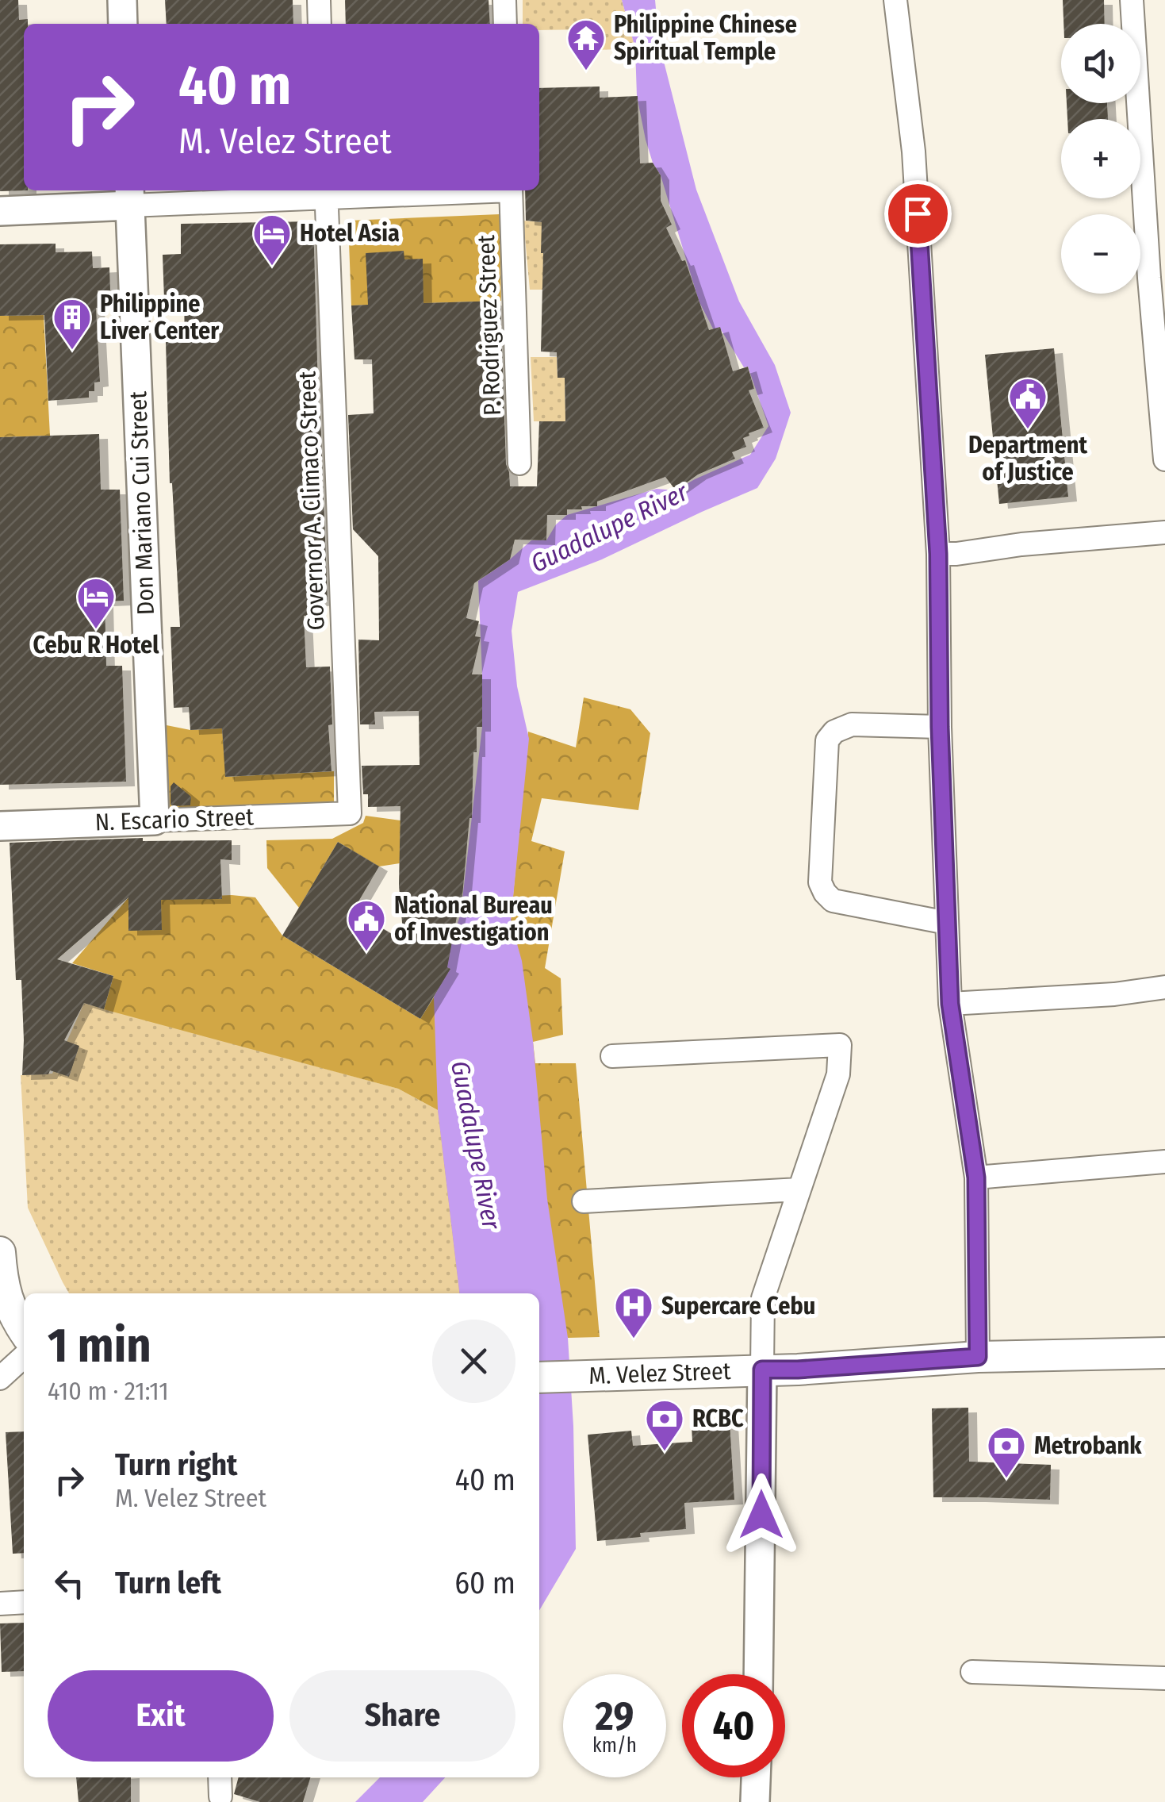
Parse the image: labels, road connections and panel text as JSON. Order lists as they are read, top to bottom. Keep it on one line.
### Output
{"streets":{"main road":["M. Velez Street"],"street":["P. Rodriguez Street","Governor A. Climaco Street","Don Mariano Cui Street","N. Escario Street"]},"crossings":[["Governor A. Climaco Street","N. Escario Street"],["Don Mariano Cui Street","N. Escario Street"]],"water":["Guadalupe River"],"places":{"temple":["Philippine Chinese Spiritual Temple"],"hotel":["Hotel Asia","Cebu R Hotel"],"building":["Philippine Liver Center"],"public building":["Department of Justice","National Bureau of Investigation"],"hospital":["Supercare Cebu"],"bank":["RCBC","Metrobank"]},"page":{"map_buttons":["+","−"],"turn":["40 m","M. Velez Street"],"heading":["1 min","410 m · 21:11"],"list":[{"name":"Turn right","note":"M. Velez Street","value":"40 m"},{"name":"Turn left","value":"60 m"}],"buttons":["Exit","Share"],"speed":"29 km/h","limit":"40"}}
